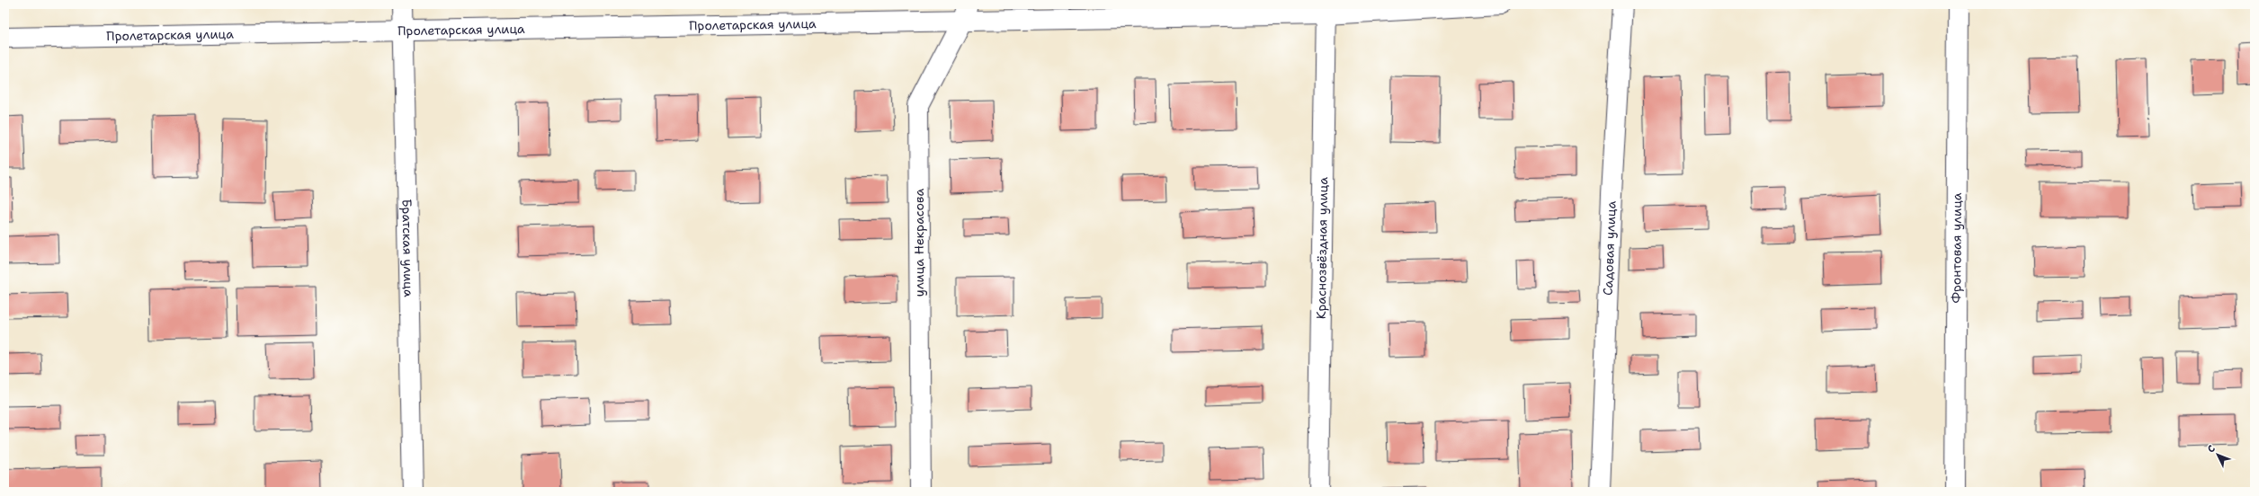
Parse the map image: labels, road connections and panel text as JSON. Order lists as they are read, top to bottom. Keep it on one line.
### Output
{"streets":{"street":["Пролетарская улица","улица Некрасова","Братская улица","Краснозвёздная улица","Садовая улица","Фронтовая улица"]},"crossings":[["Пролетарская улица","улица Некрасова"],["Пролетарская улица","Братская улица"],["Пролетарская улица","Краснозвёздная улица"]],"north":"top left"}
